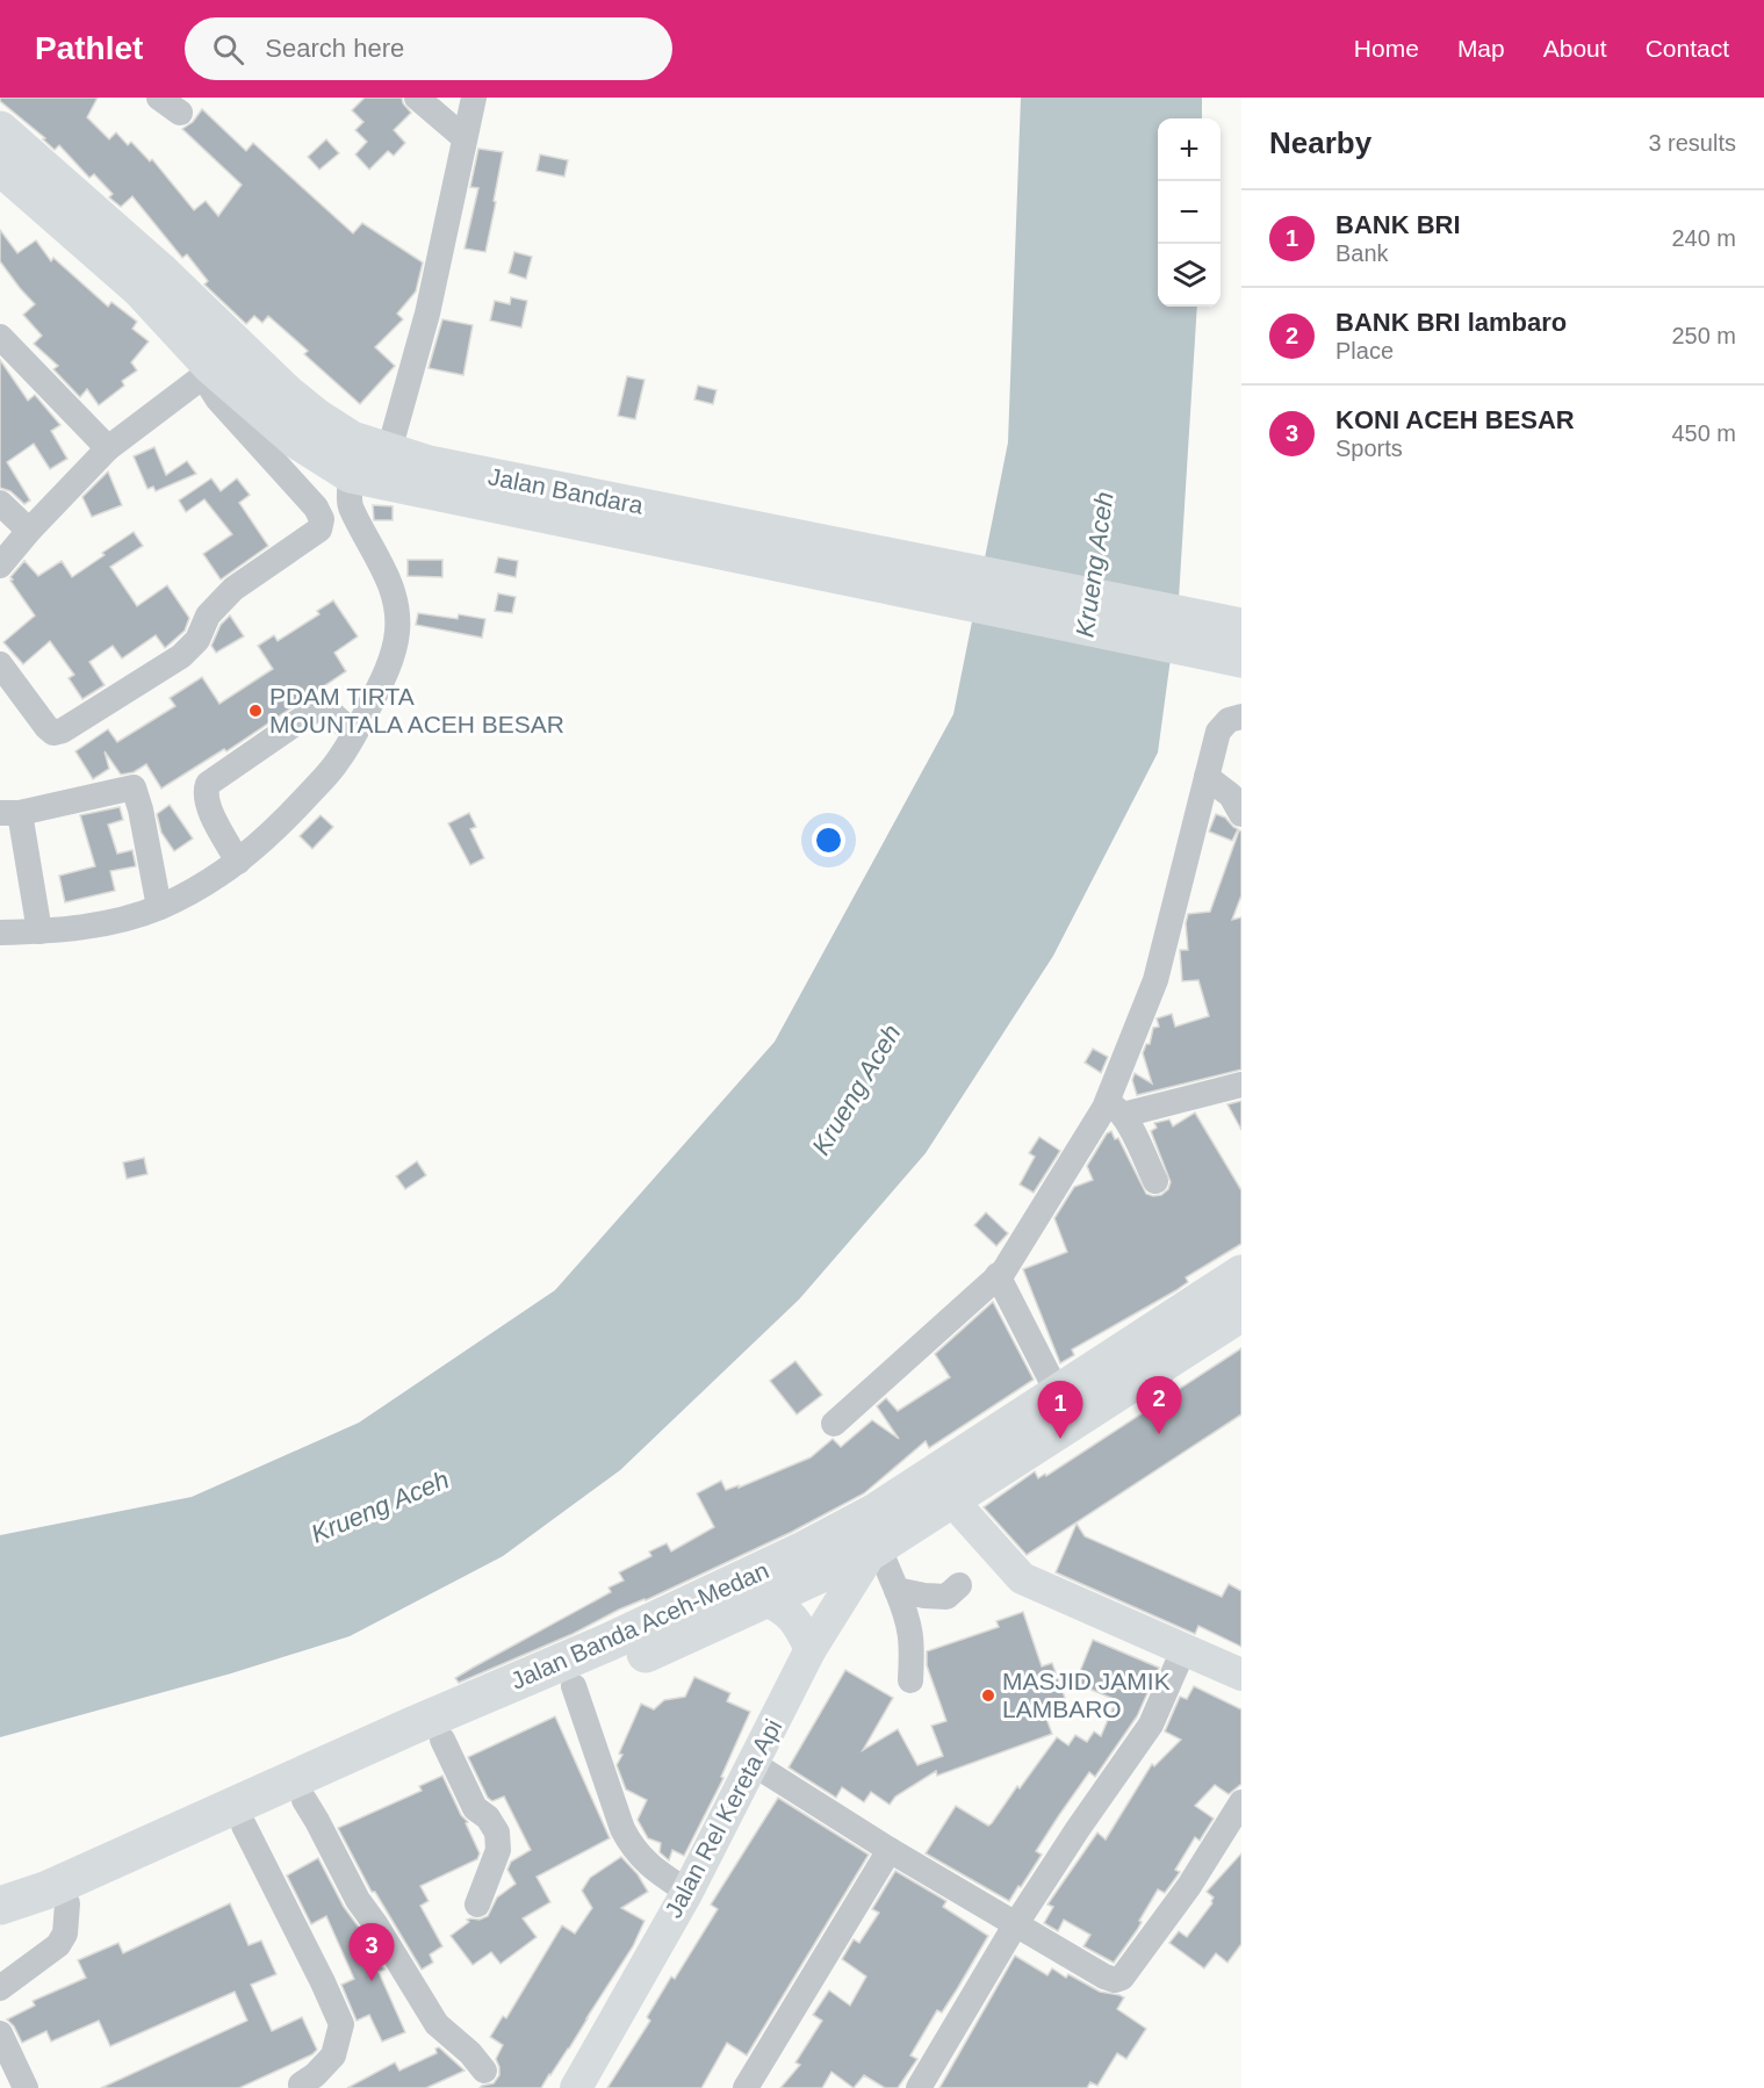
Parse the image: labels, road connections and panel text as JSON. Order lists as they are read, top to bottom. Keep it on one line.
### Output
{"streets":{"highway":["Jalan Bandara","Jalan Banda Aceh-Medan"],"main road":["Jalan Rel Kereta Api"]},"crossings":[["Jalan Banda Aceh-Medan","Jalan Rel Kereta Api"]],"water":["Krueng Aceh"],"places":["PDAM TIRTA MOUNTALA ACEH BESAR","MASJID JAMIK LAMBARO"],"page":{"header":"Pathlet","search":"Search here","nav":["Home","Map","About","Contact"],"heading":["Nearby","3 results"],"map_buttons":["+","−"],"list":[{"mark":"1","name":"BANK BRI","note":"Bank","value":"240 m"},{"mark":"2","name":"BANK BRI lambaro","note":"Place","value":"250 m"},{"mark":"3","name":"KONI ACEH BESAR","note":"Sports","value":"450 m"}],"pins":["2","1","3"]}}
